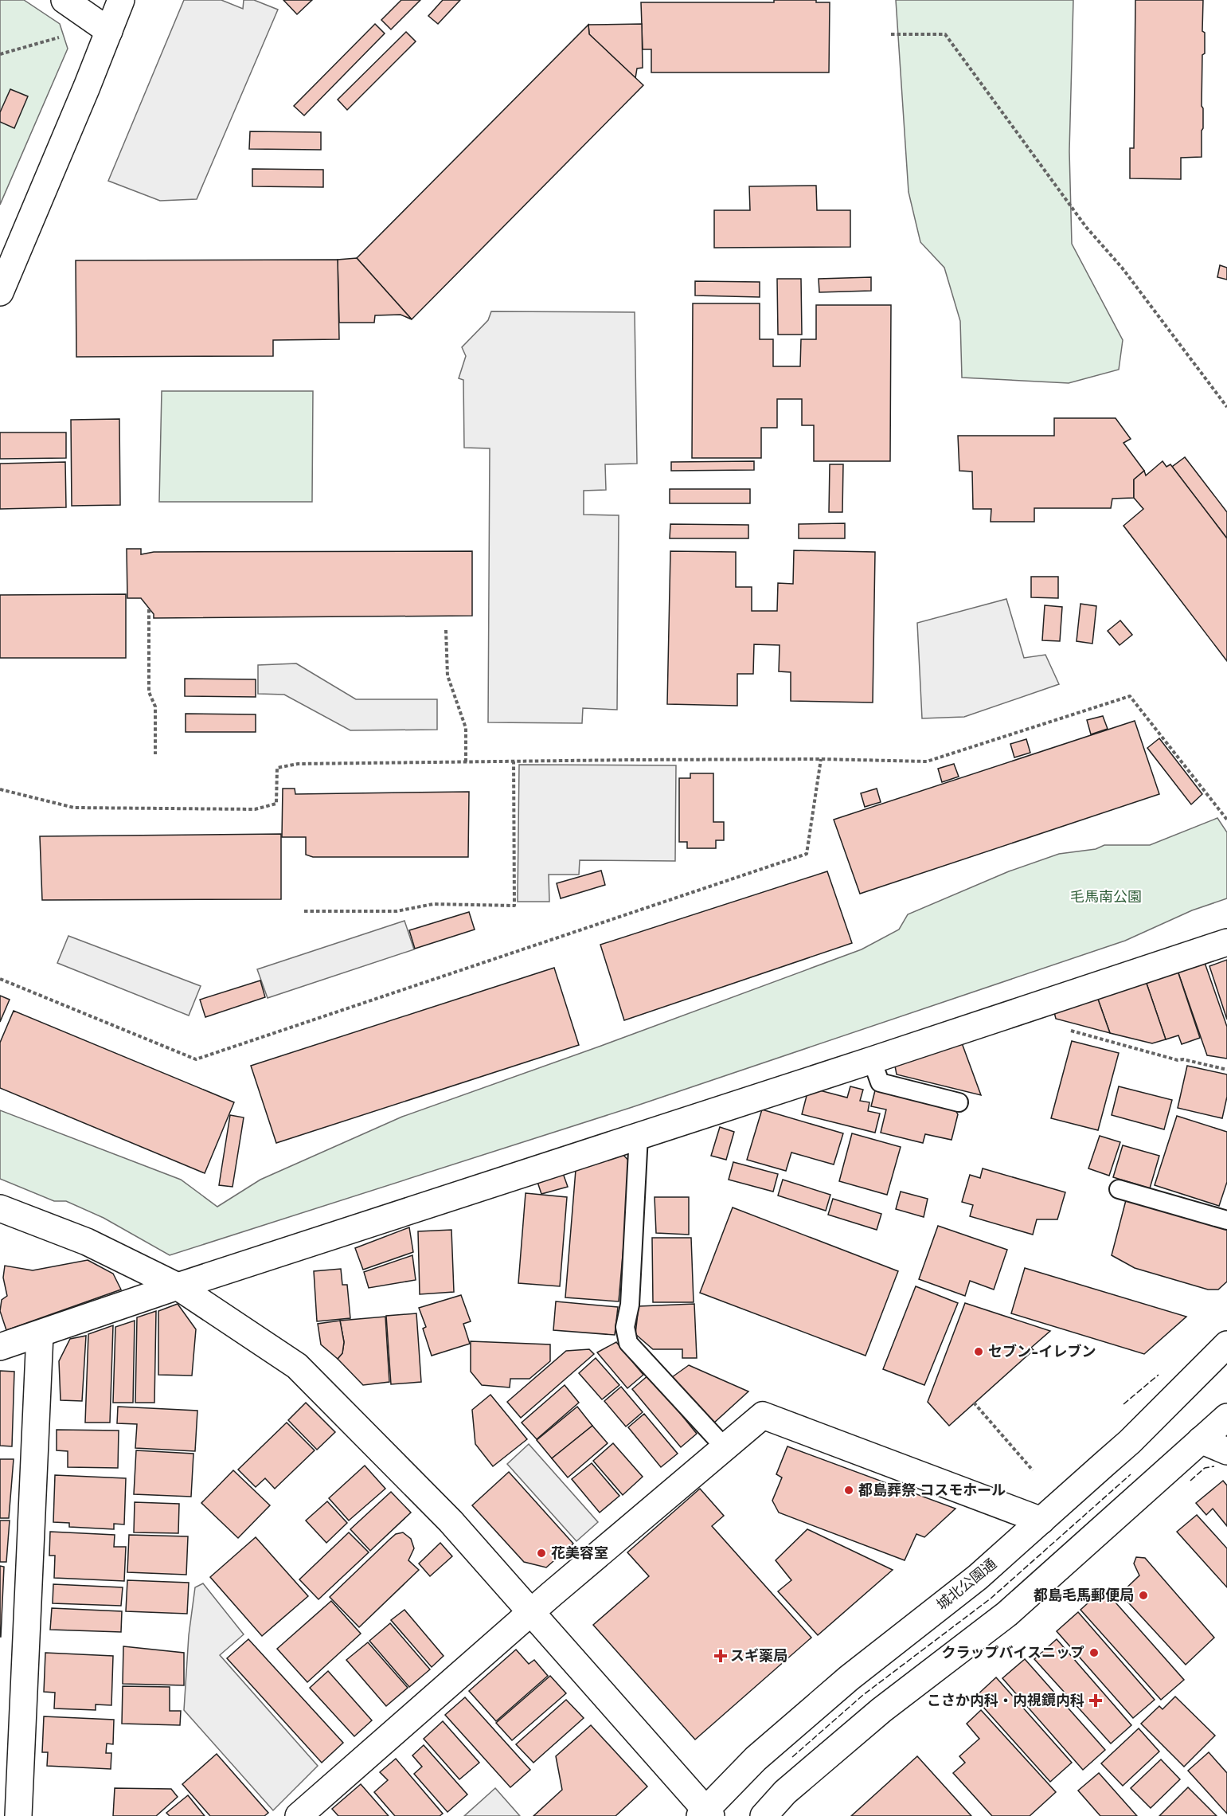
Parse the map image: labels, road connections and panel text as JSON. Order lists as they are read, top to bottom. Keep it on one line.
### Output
{"streets":{"street":["城北公園通"]},"parks":["毛馬南公園"],"places":{"other":["セブン-イレブン","都島葬祭 コスモホール","花美容室","都島毛馬郵便局","クラップバイスニップ"],"health":["スギ薬局","こさか内科・内視鏡内科"]}}
